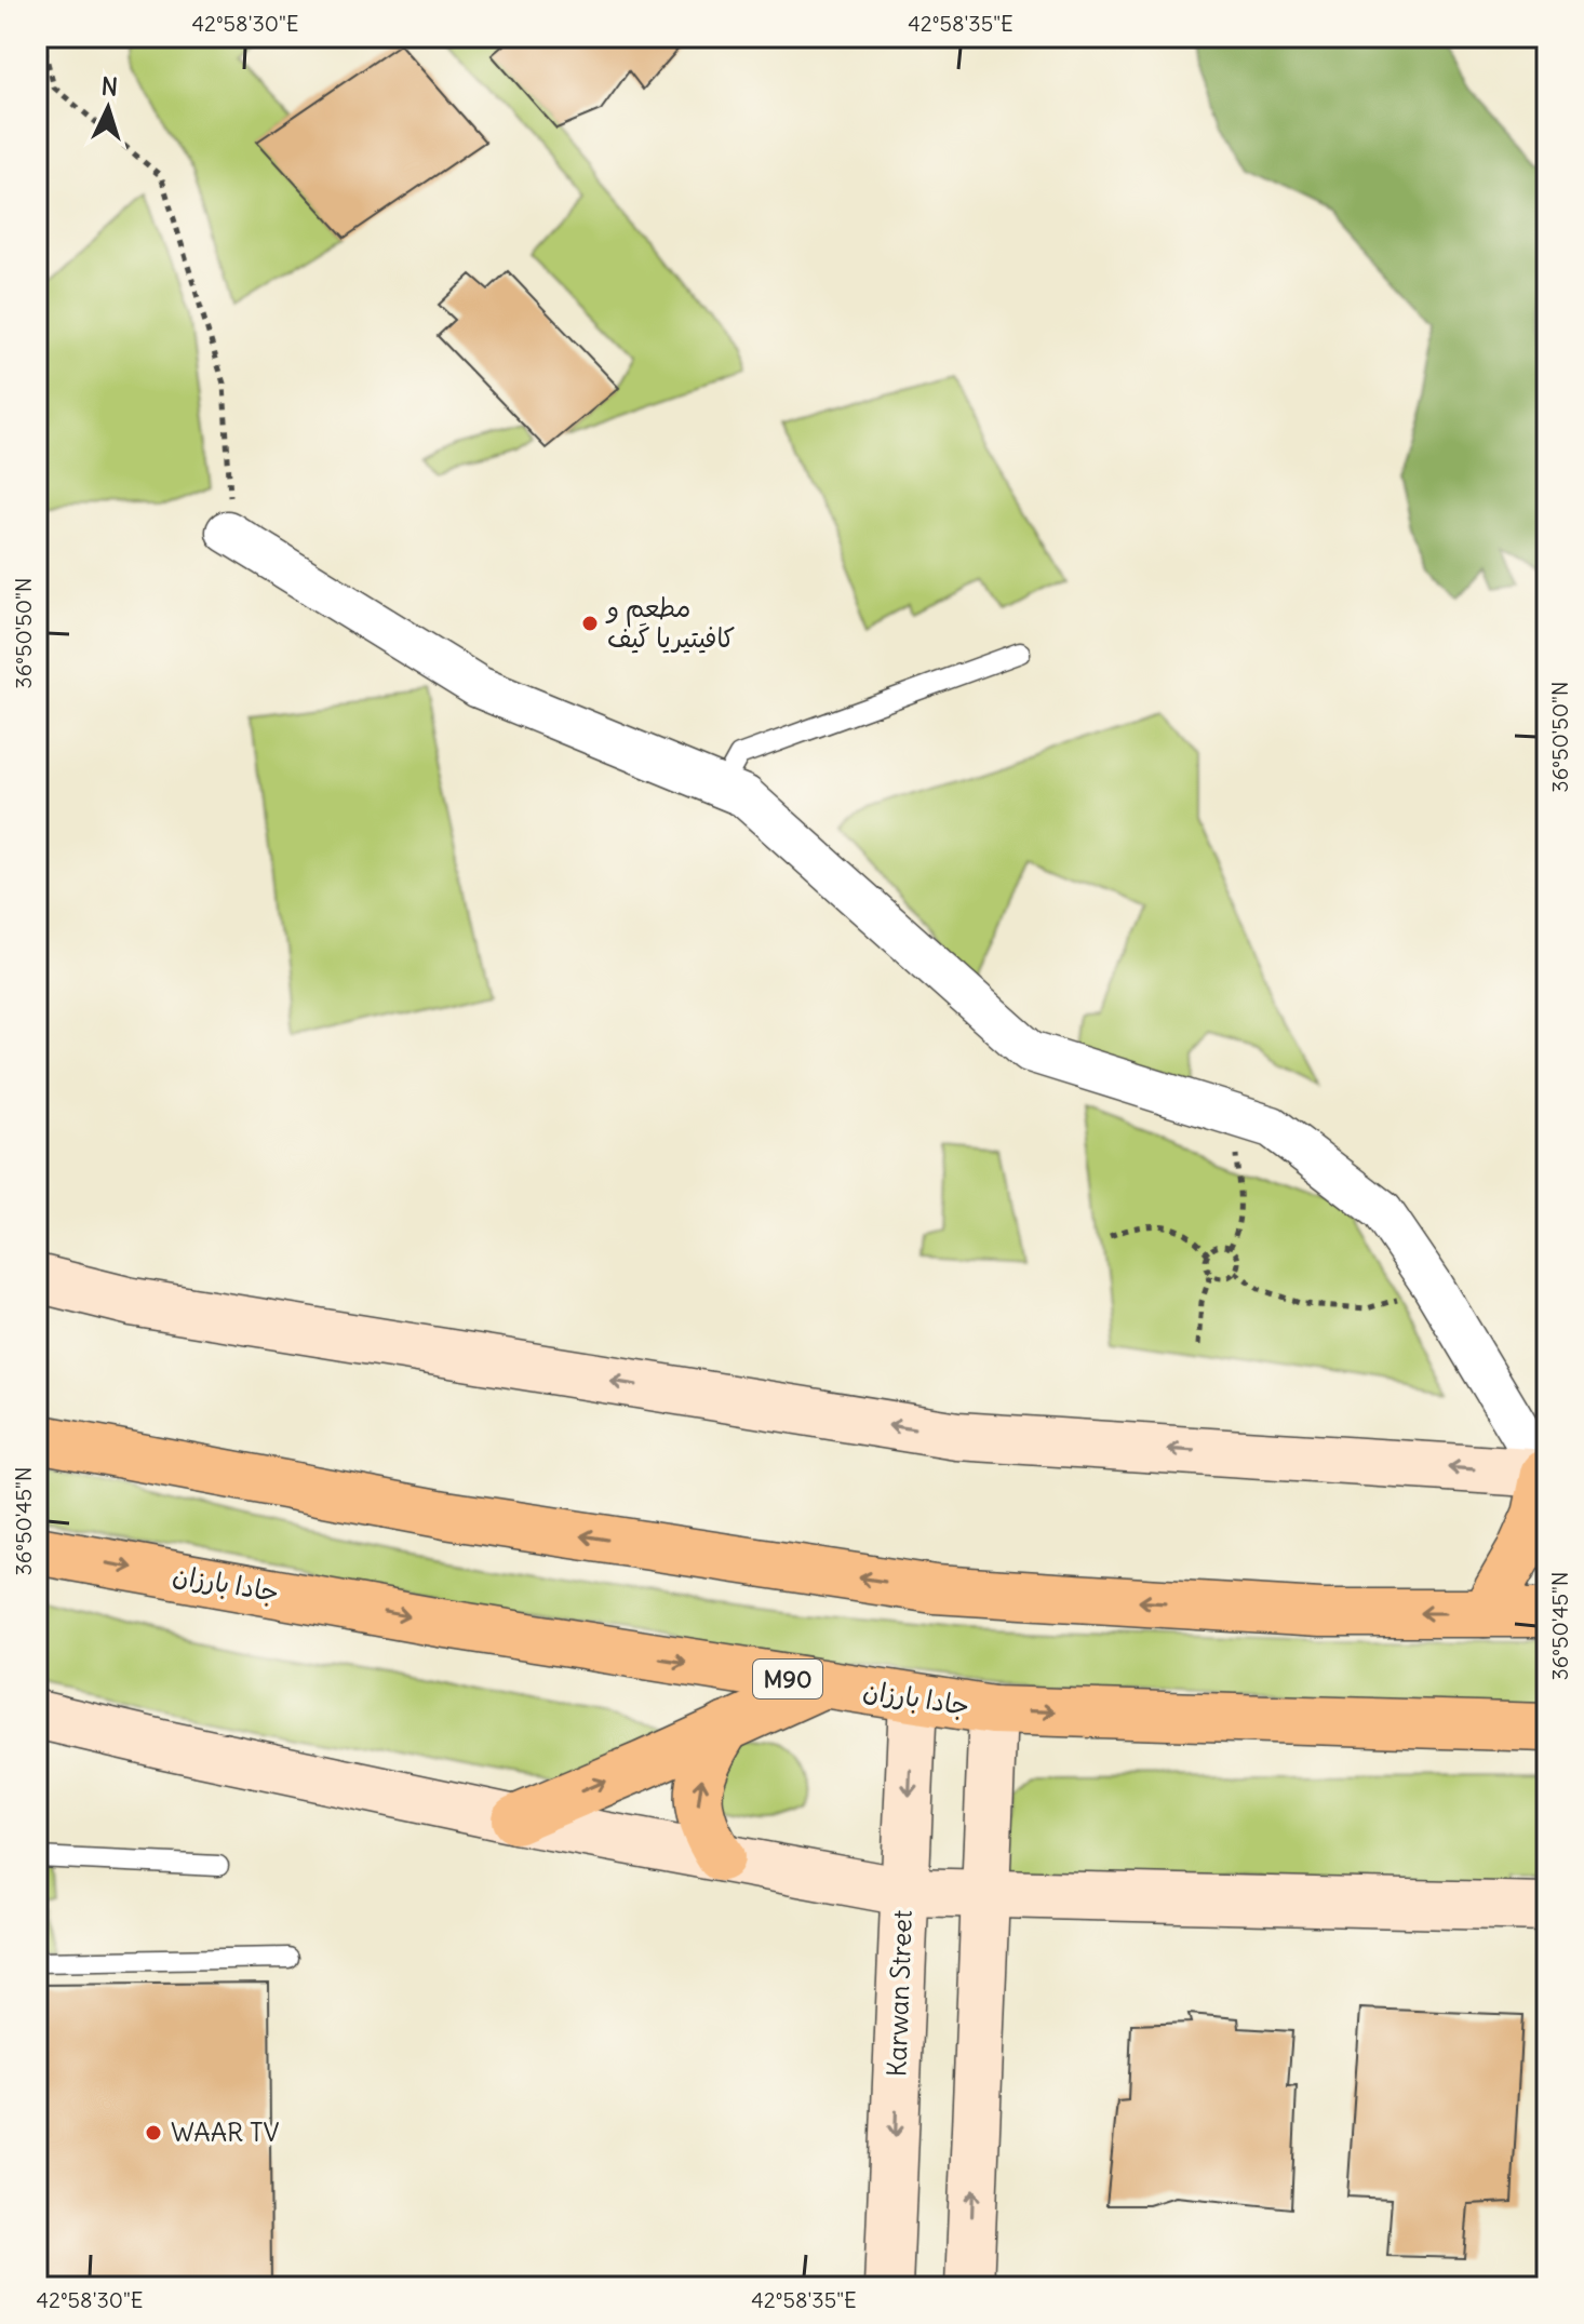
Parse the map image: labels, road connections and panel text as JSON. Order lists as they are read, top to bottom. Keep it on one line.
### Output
{"streets":{"highway":["جادا بارزان","M90"],"main road":["Karwan Street"]},"crossings":[["جادا بارزان","Karwan Street"]],"places":["مطعم و كافيتيريا كَيف","WAAR TV"],"north":"top","coordinates":["42°58'30\"E","42°58'35\"E","36°50'50\"N","36°50'45\"N"]}
